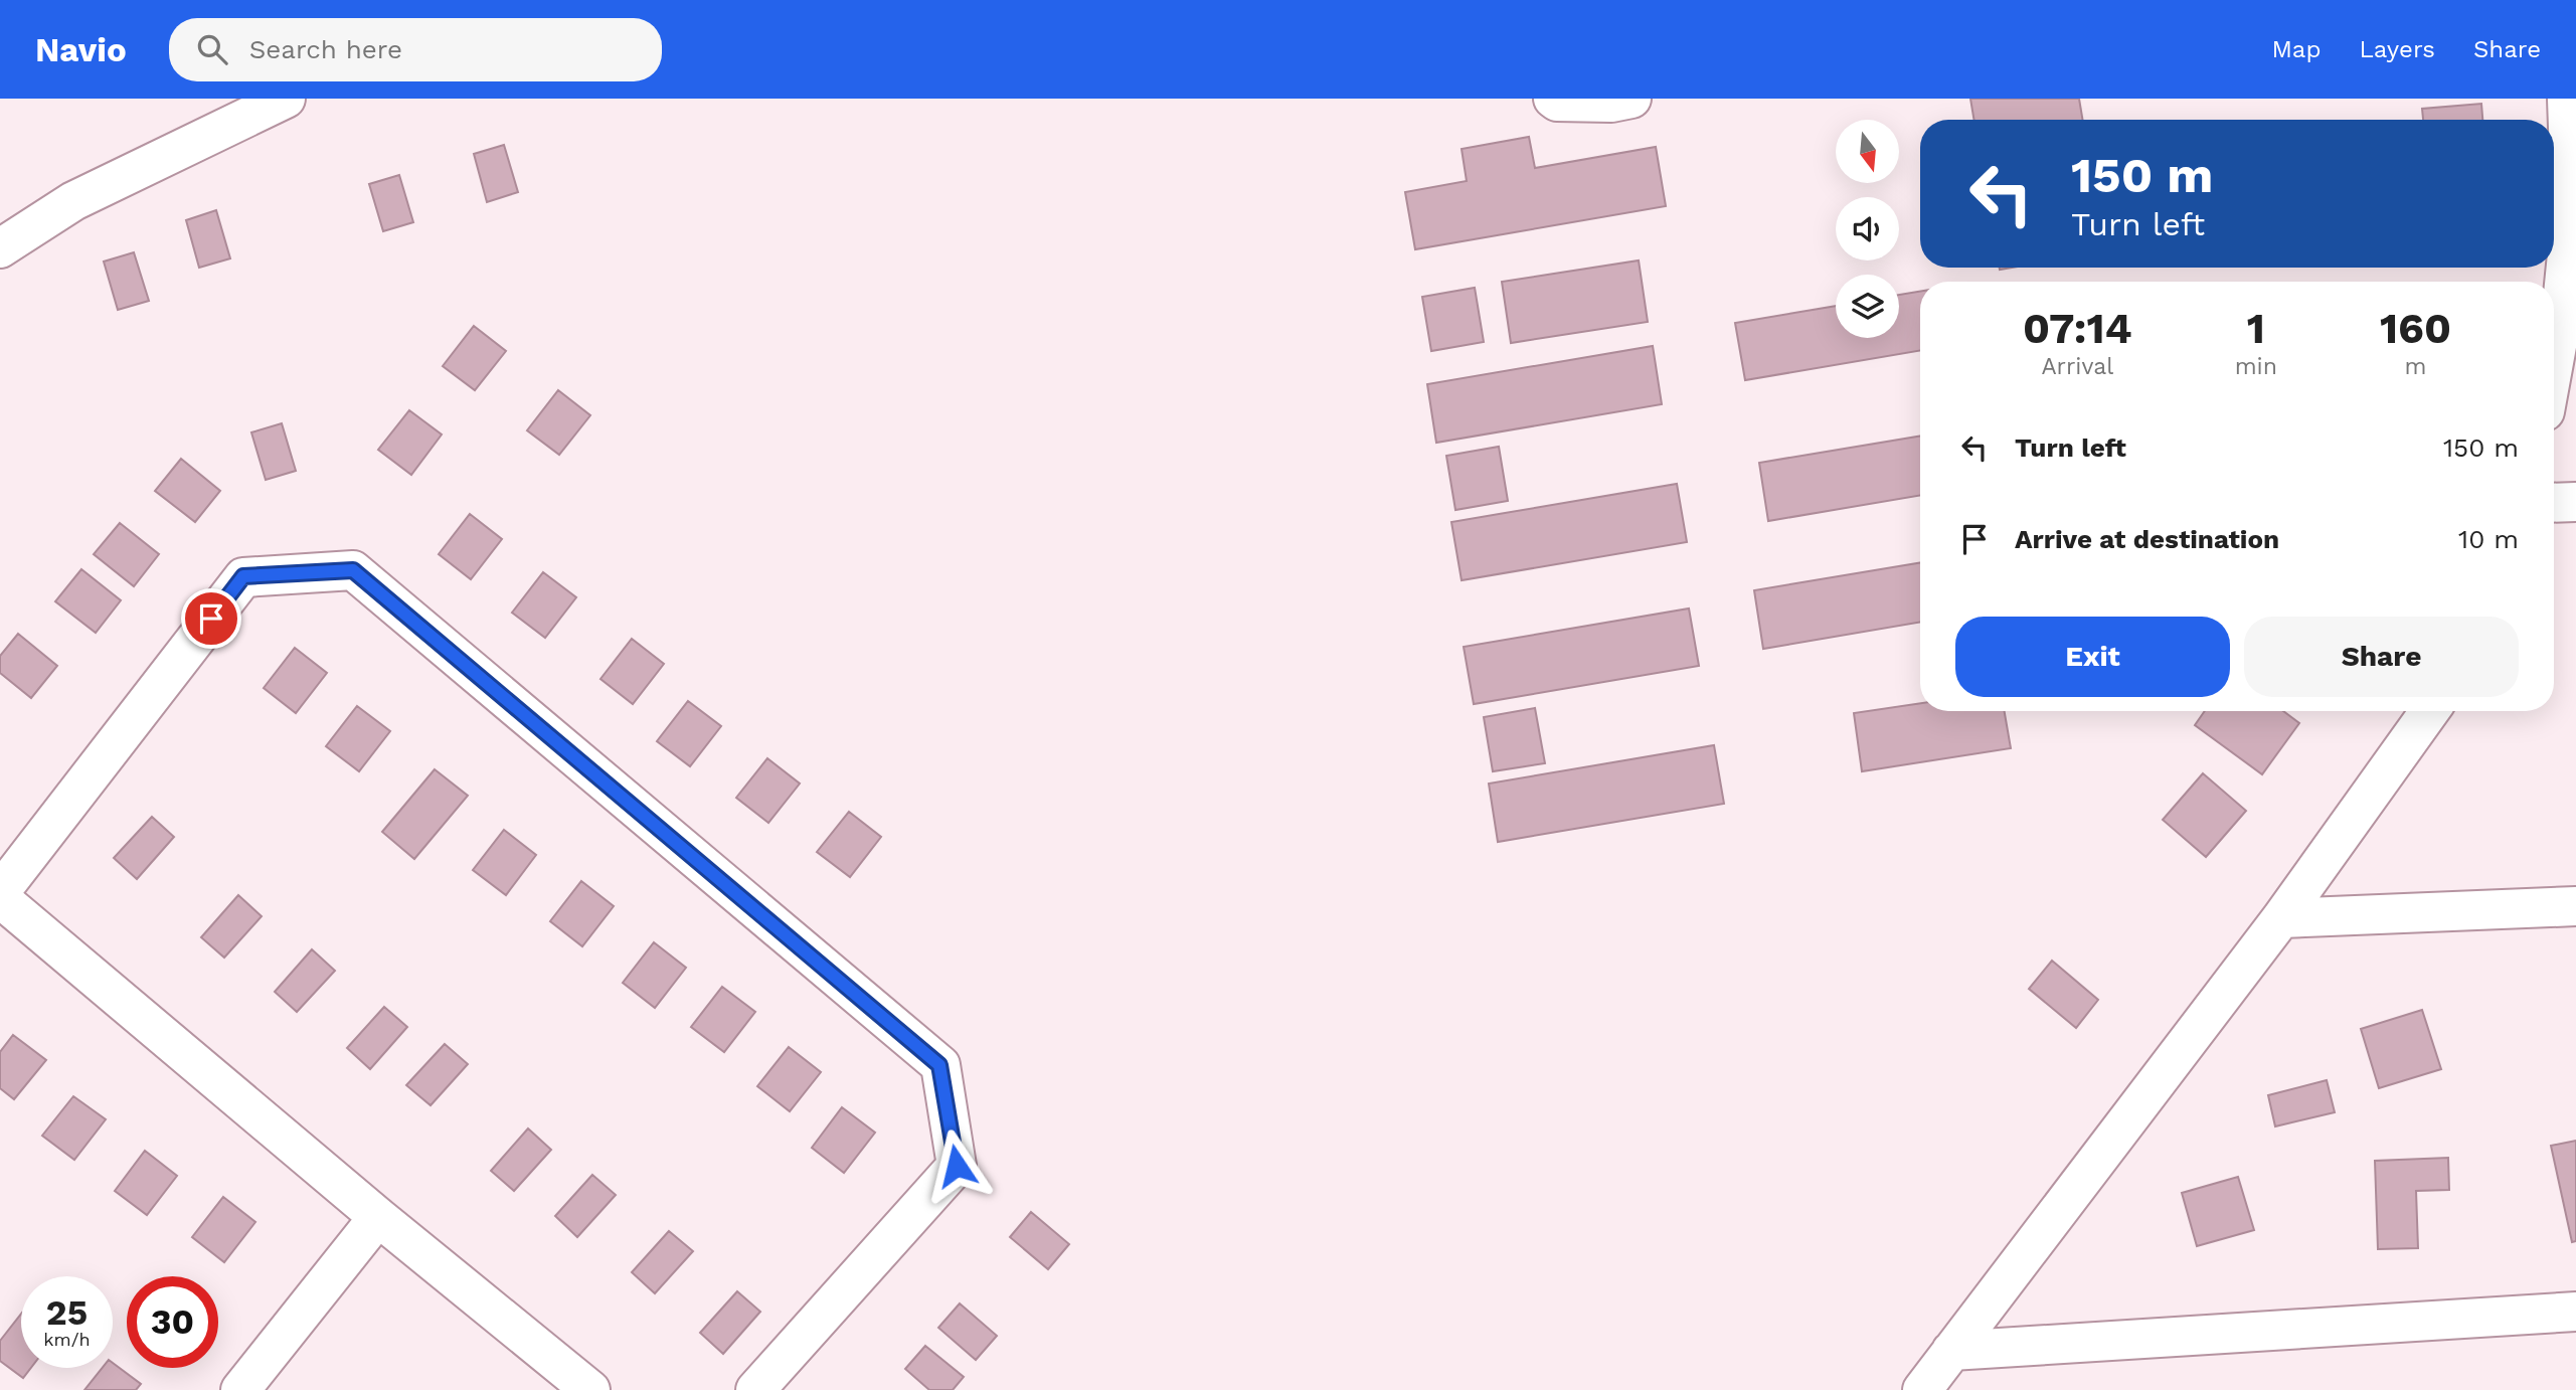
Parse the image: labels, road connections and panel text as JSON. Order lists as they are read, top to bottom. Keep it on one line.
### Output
{"north":"bottom","page":{"header":"Navio","search":"Search here","nav":["Map","Layers","Share"],"turn":["150 m","Turn left"],"eta":["07:14","Arrival","1","min","160","m"],"list":[{"name":"Turn left","value":"150 m"},{"name":"Arrive at destination","value":"10 m"}],"buttons":["Exit","Share"],"speed":"25 km/h","limit":"30"}}
